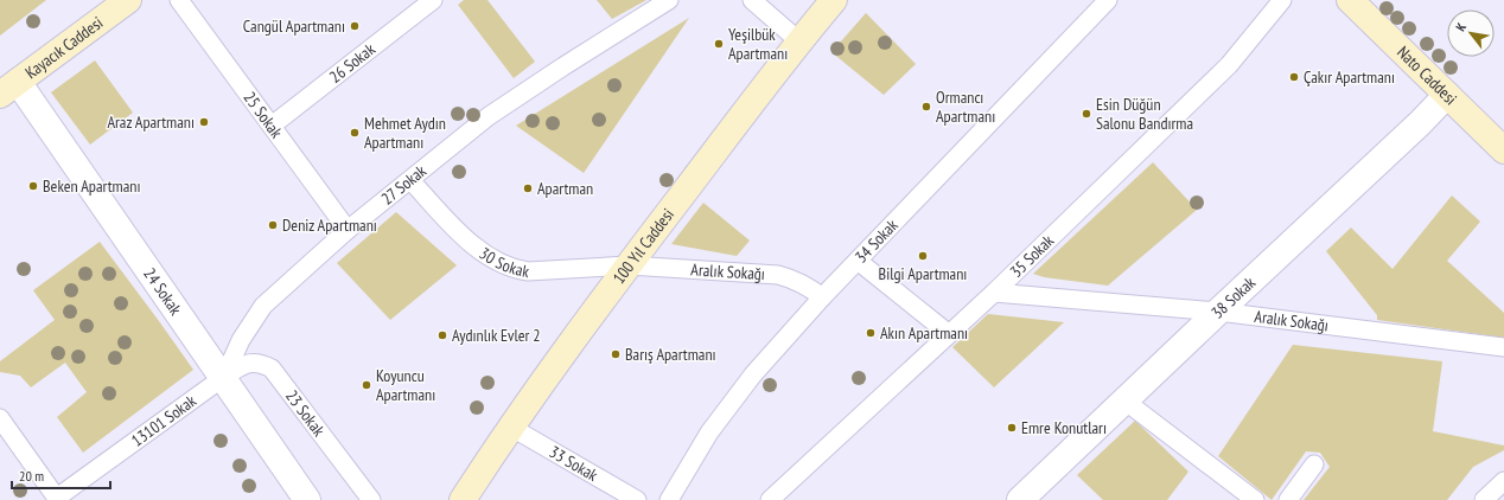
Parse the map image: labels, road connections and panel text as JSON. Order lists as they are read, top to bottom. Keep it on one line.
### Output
{"streets":{"street":["Kayacık Caddesi","Nato Caddesi","100 Yıl Caddesi","24 Sokak","38 Sokak"],"lane":["26 Sokak","25 Sokak","27 Sokak","34 Sokak","35 Sokak","30 Sokak","Aralık Sokağı","23 Sokak","13101 Sokak","33 Sokak"]},"crossings":[["Kayacık Caddesi","24 Sokak"],["26 Sokak","25 Sokak"],["Nato Caddesi","38 Sokak"],["25 Sokak","27 Sokak"],["27 Sokak","30 Sokak"],["27 Sokak","24 Sokak"],["27 Sokak","23 Sokak"],["27 Sokak","13101 Sokak"],["34 Sokak","Aralık Sokağı"],["100 Yıl Caddesi","30 Sokak"],["100 Yıl Caddesi","Aralık Sokağı"],["100 Yıl Caddesi","33 Sokak"],["35 Sokak","Aralık Sokağı"],["30 Sokak","Aralık Sokağı"],["Aralık Sokağı","38 Sokak"],["24 Sokak","23 Sokak"],["24 Sokak","13101 Sokak"],["23 Sokak","13101 Sokak"]],"places":["Cangül Apartmanı","Yeşilbük Apartmanı","Çakır Apartmanı","Ormancı Apartmanı","Esin Düğün Salonu Bandırma","Araz Apartmanı","Mehmet Aydın Apartmanı","Beken Apartmanı","Apartman","Deniz Apartmanı","Bilgi Apartmanı","Akın Apartmanı","Aydınlık Evler 2","Barış Apartmanı","Koyuncu Apartmanı","Emre Konutları"],"scale_bar":"20 m","north":"top left"}
